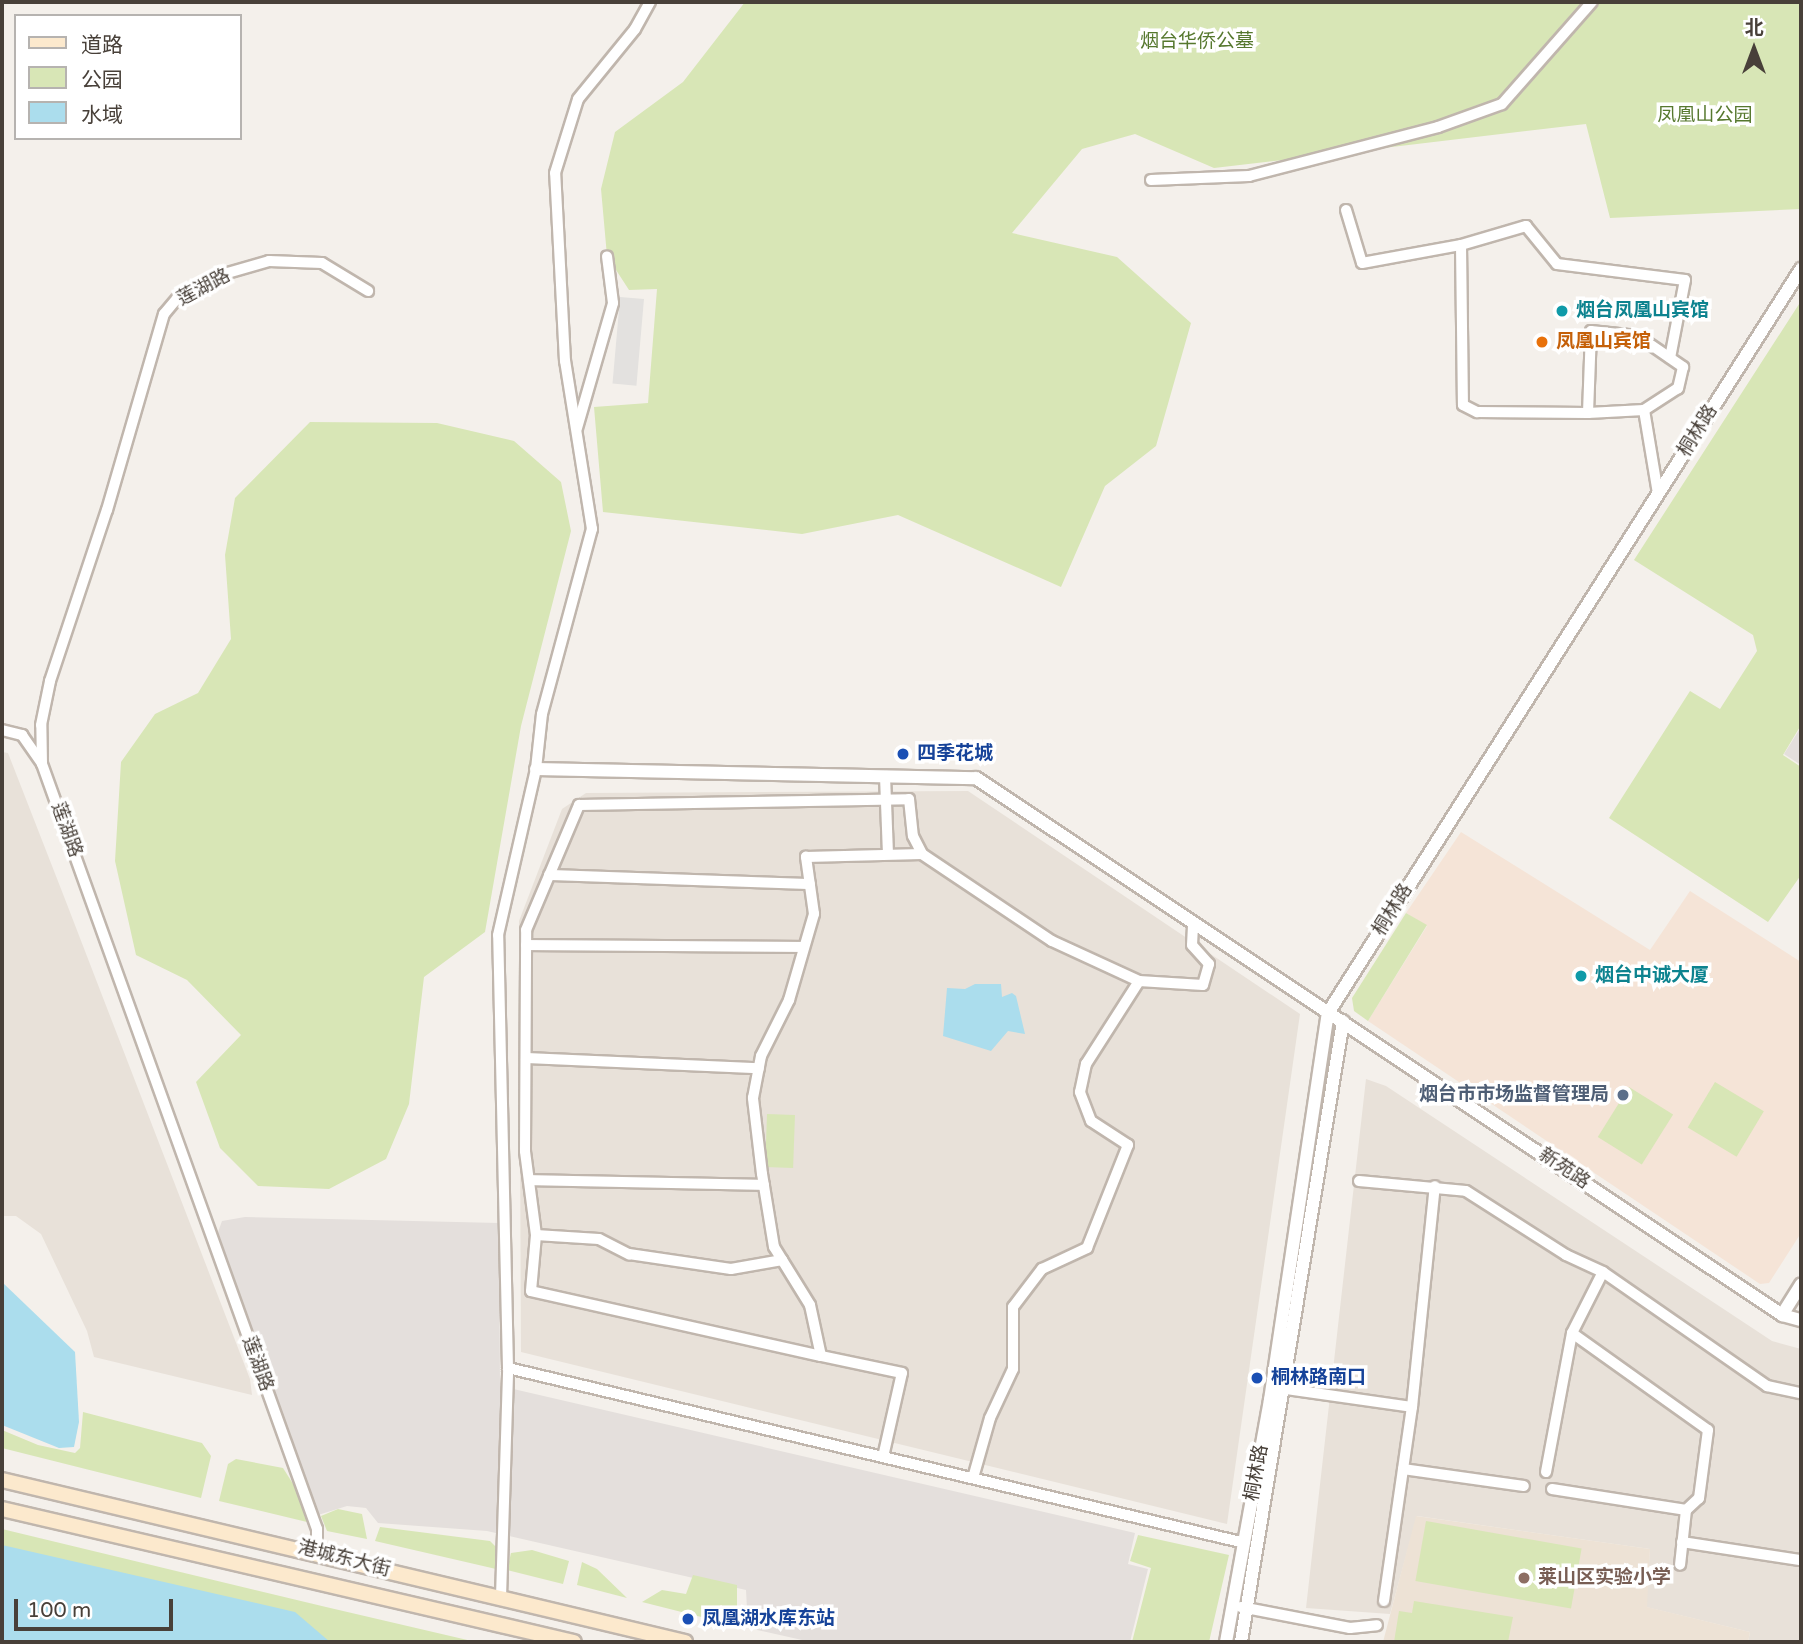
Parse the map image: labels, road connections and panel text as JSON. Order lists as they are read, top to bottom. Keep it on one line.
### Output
{"streets":{"main road":["港城东大街"],"street":["莲湖路","桐林路","新苑路"]},"crossings":[["莲湖路","港城东大街"],["桐林路","新苑路"]],"parks":["烟台华侨公墓","凤凰山公园"],"places":["烟台凤凰山宾馆","凤凰山宾馆","四季花城","烟台中诚大厦","烟台市市场监督管理局","桐林路南口","莱山区实验小学","凤凰湖水库东站"],"legend":["道路","公园","水域"],"scale_bar":"100 m","north":"top"}
